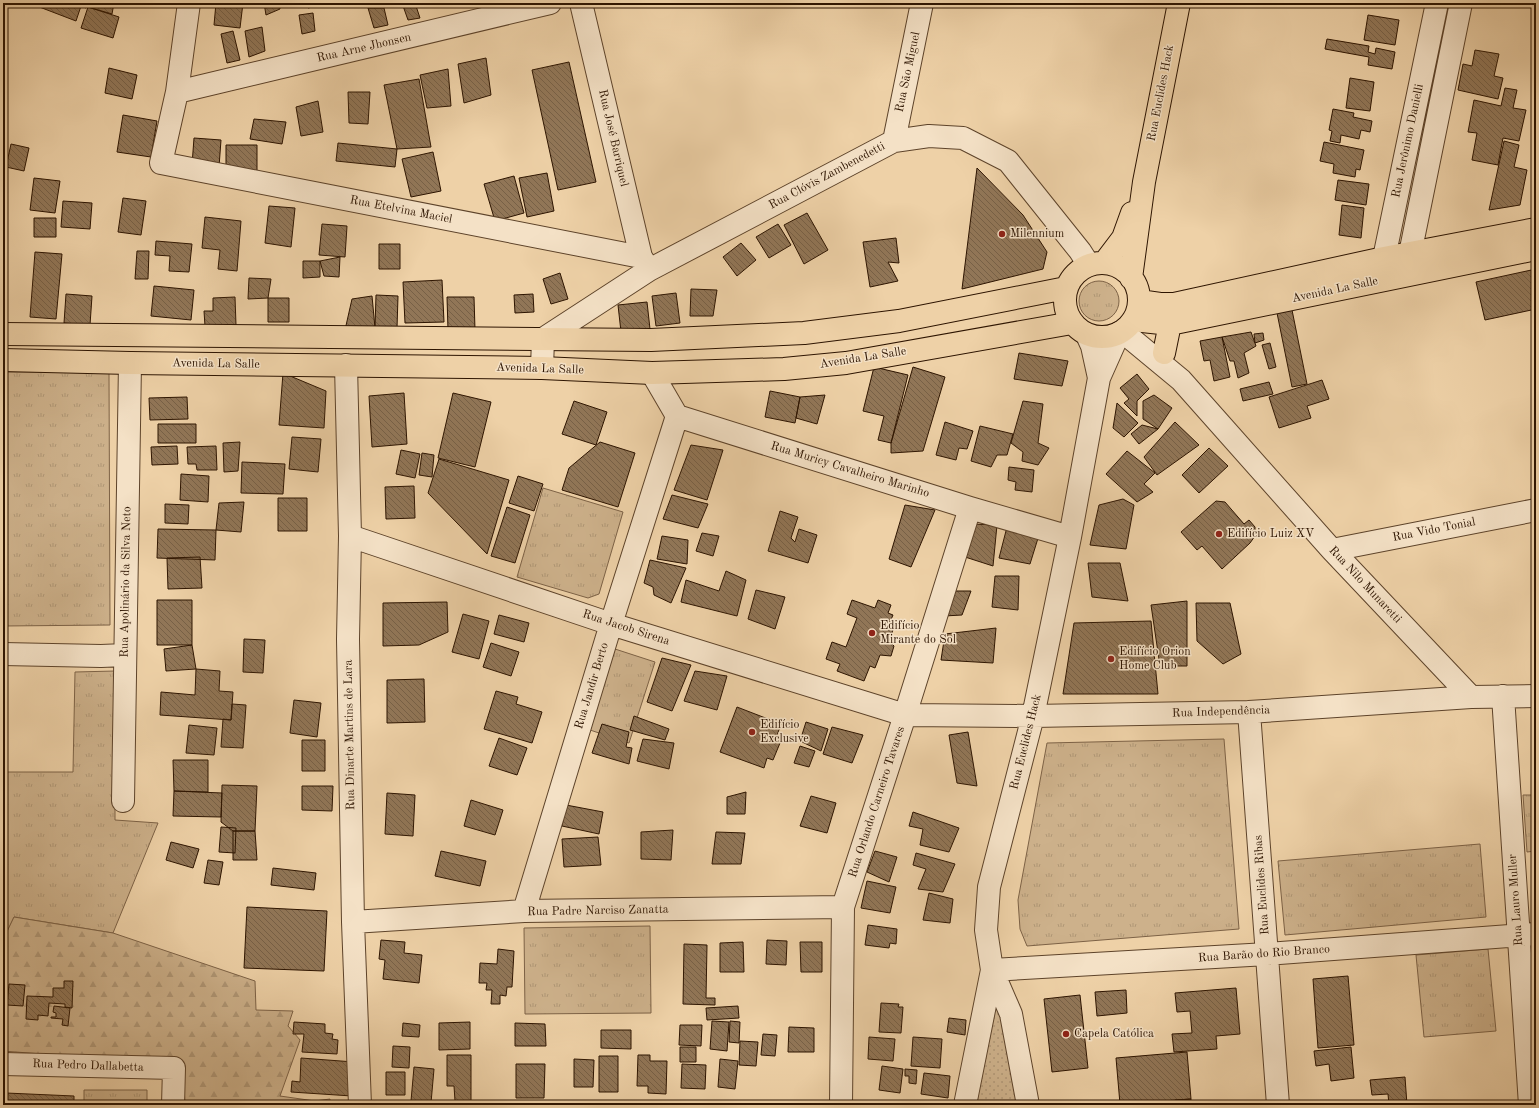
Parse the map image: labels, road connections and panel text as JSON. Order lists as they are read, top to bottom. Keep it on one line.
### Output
{"streets":{"main road":["Rua Euclides Hack","Avenida La Salle"],"street":["Rua Arne Jhonsen","Rua São Miguel","Rua José Barriquel","Rua Jerônimo Danielli","Rua Clóvis Zambenedetti","Rua Etelvina Maciel","Rua Muricy Cavalheiro Marinho","Rua Vido Tonial","Rua Apolinário da Silva Neto","Rua Nilo Munaretti","Rua Jacob Sirena","Rua Jandir Berto","Rua Independência","Rua Dinarte Martins de Lara","Rua Orlando Carneiro Tavares","Rua Euclides Ribas","Rua Lauro Muller","Rua Padre Narciso Zanatta","Rua Barão do Rio Branco","Rua Pedro Dallabetta"]},"crossings":[["Rua Arne Jhonsen","Rua Etelvina Maciel"],["Rua São Miguel","Rua Clóvis Zambenedetti"],["Rua Euclides Hack","Rua Clóvis Zambenedetti"],["Rua Euclides Hack","Avenida La Salle"],["Rua Euclides Hack","Rua Muricy Cavalheiro Marinho"],["Rua Euclides Hack","Rua Nilo Munaretti"],["Rua Euclides Hack","Rua Independência"],["Rua Euclides Hack","Rua Barão do Rio Branco"],["Rua José Barriquel","Rua Clóvis Zambenedetti"],["Rua José Barriquel","Rua Etelvina Maciel"],["Rua Jerônimo Danielli","Avenida La Salle"],["Rua Clóvis Zambenedetti","Rua Etelvina Maciel"],["Rua Clóvis Zambenedetti","Avenida La Salle"],["Rua Clóvis Zambenedetti","Rua Nilo Munaretti"],["Avenida La Salle","Rua Apolinário da Silva Neto"],["Avenida La Salle","Rua Nilo Munaretti"],["Avenida La Salle","Rua Dinarte Martins de Lara"],["Rua Muricy Cavalheiro Marinho","Rua Jandir Berto"],["Rua Muricy Cavalheiro Marinho","Rua Orlando Carneiro Tavares"],["Rua Vido Tonial","Rua Nilo Munaretti"],["Rua Nilo Munaretti","Rua Independência"],["Rua Jacob Sirena","Rua Jandir Berto"],["Rua Jacob Sirena","Rua Independência"],["Rua Jacob Sirena","Rua Dinarte Martins de Lara"],["Rua Jacob Sirena","Rua Orlando Carneiro Tavares"],["Rua Jandir Berto","Rua Padre Narciso Zanatta"],["Rua Independência","Rua Orlando Carneiro Tavares"],["Rua Independência","Rua Euclides Ribas"],["Rua Independência","Rua Lauro Muller"],["Rua Dinarte Martins de Lara","Rua Padre Narciso Zanatta"],["Rua Orlando Carneiro Tavares","Rua Padre Narciso Zanatta"],["Rua Euclides Ribas","Rua Barão do Rio Branco"],["Rua Lauro Muller","Rua Barão do Rio Branco"]],"places":["Milennium","Edifício Luiz XV","Edifício Mirante do Sol","Edifício Orion Home Club","Edifício Exclusive","Capela Católica"]}
